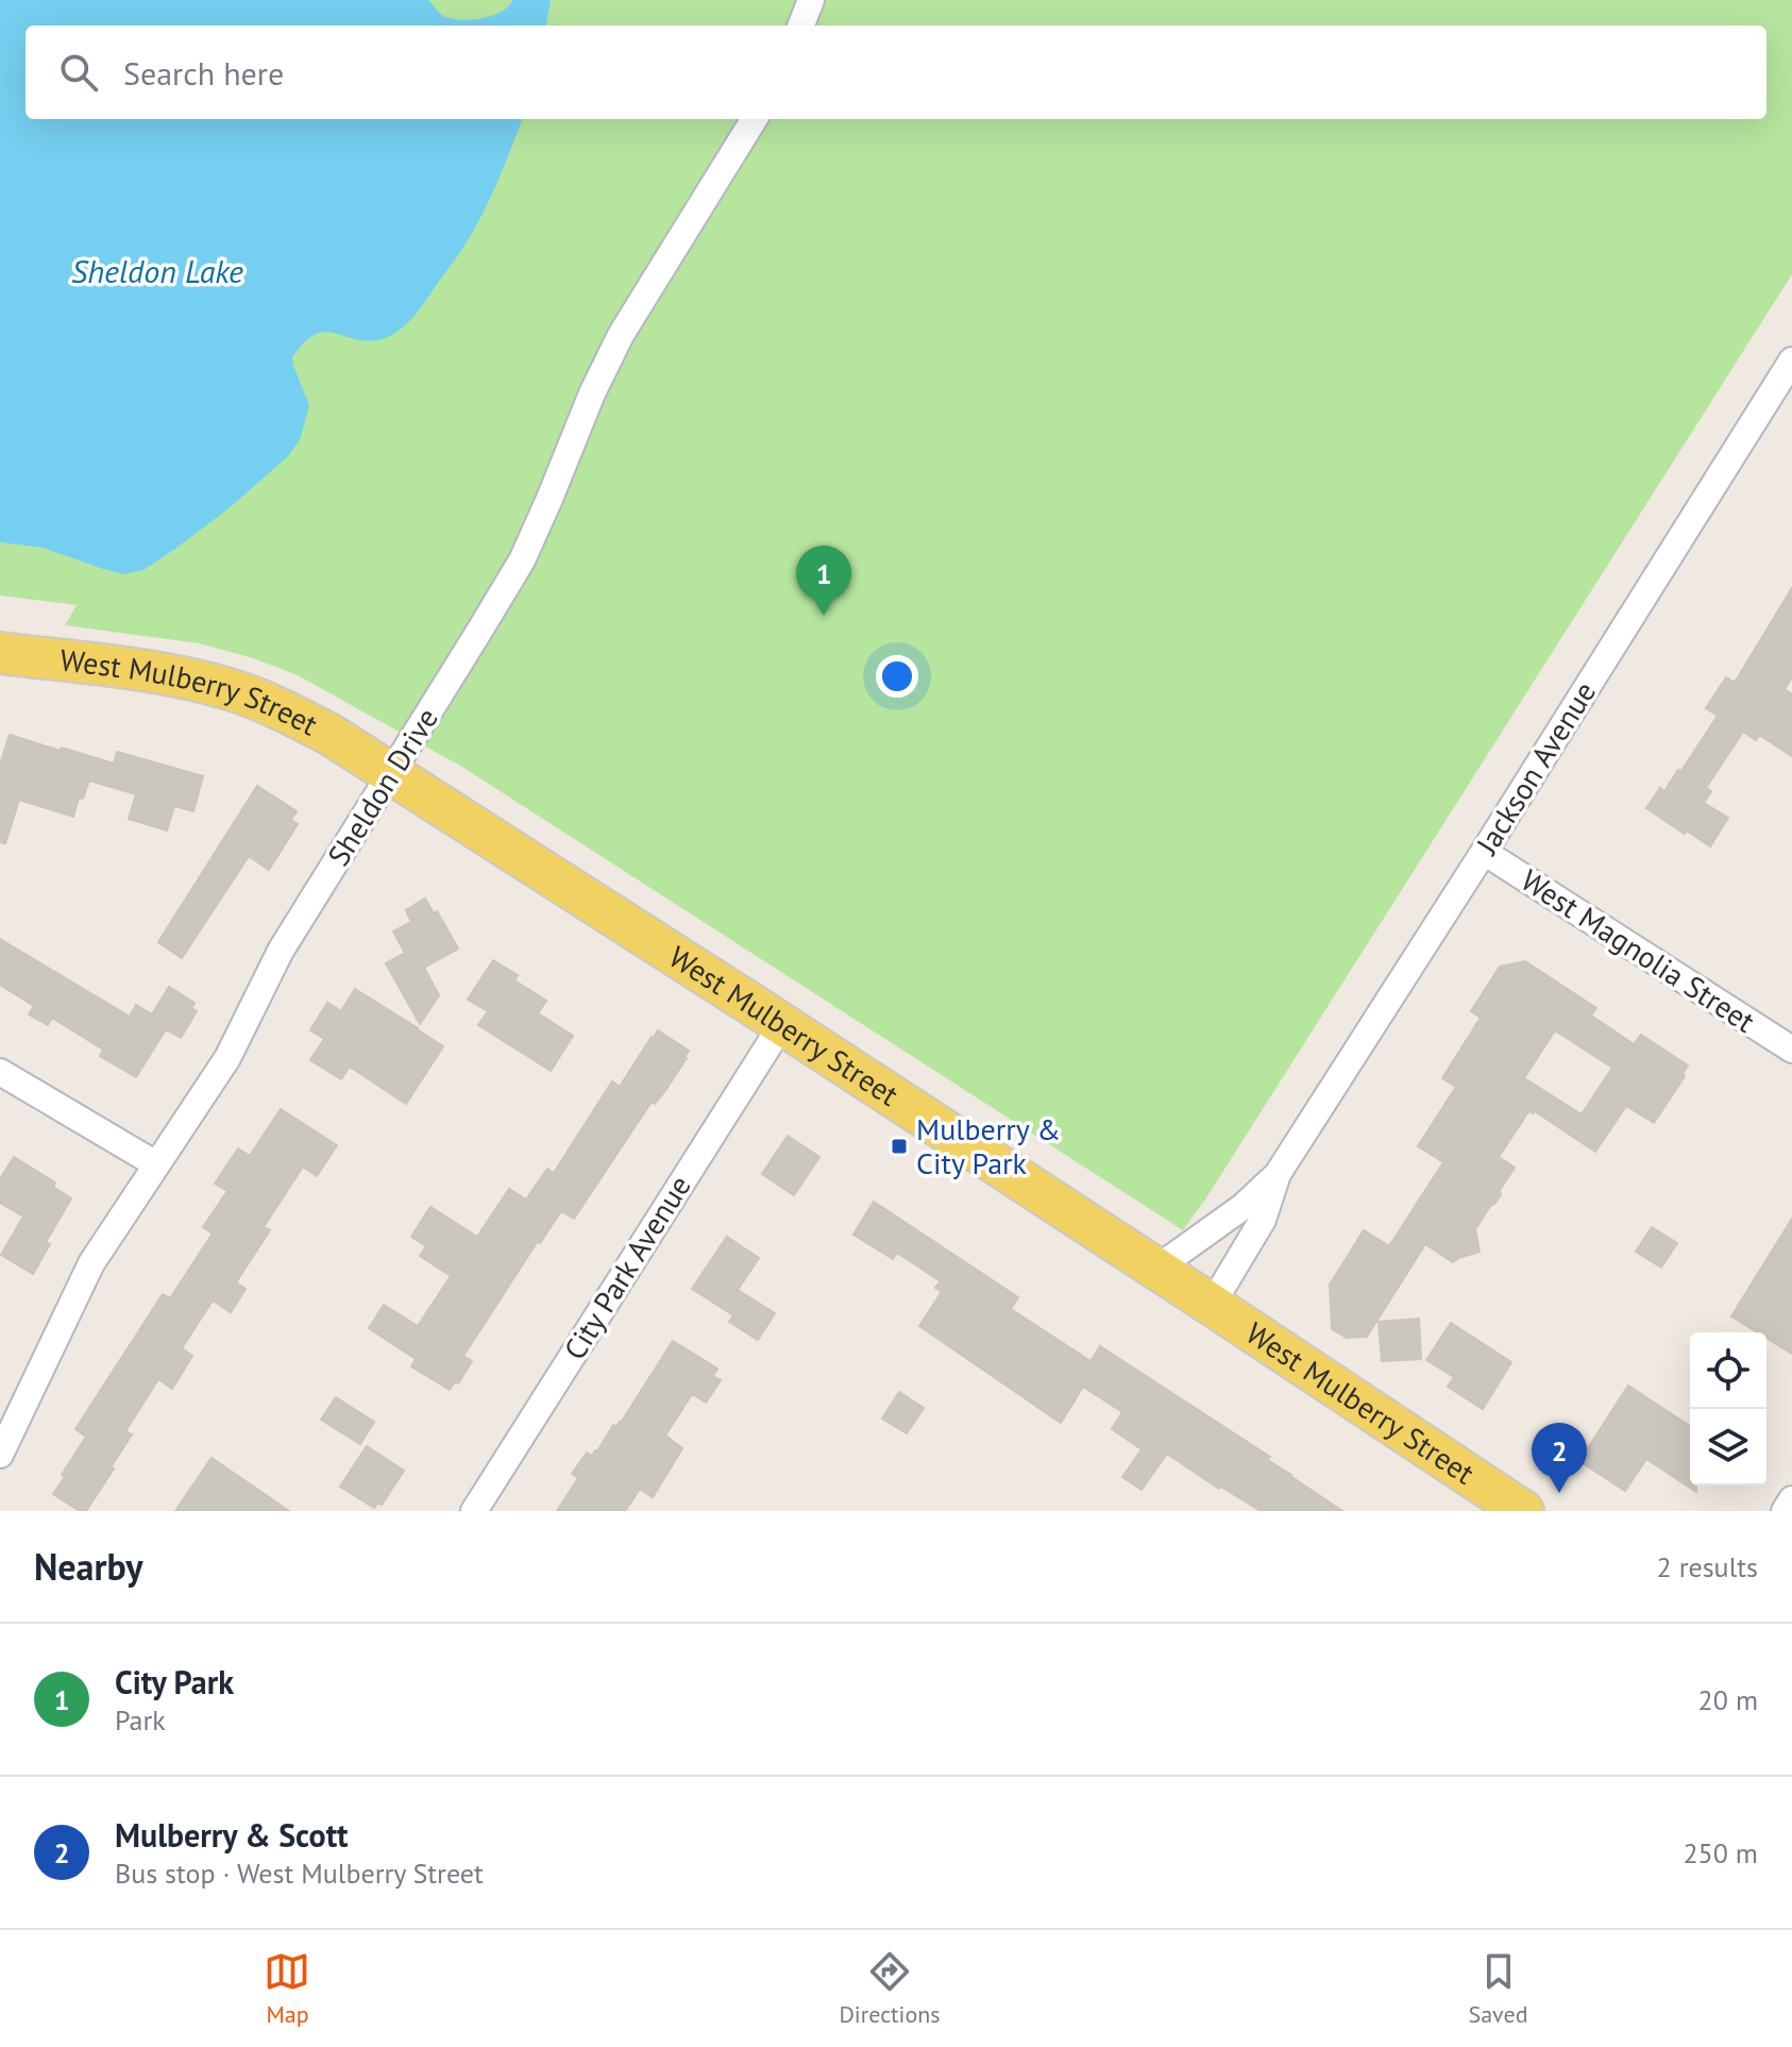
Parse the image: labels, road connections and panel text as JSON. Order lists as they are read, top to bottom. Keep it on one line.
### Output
{"streets":{"main road":["West Mulberry Street"],"street":["Jackson Avenue","Sheldon Drive","West Magnolia Street","City Park Avenue"]},"crossings":[["West Mulberry Street","Jackson Avenue"],["West Mulberry Street","Sheldon Drive"],["West Mulberry Street","City Park Avenue"],["Jackson Avenue","West Magnolia Street"]],"water":["Sheldon Lake"],"places":{"transit":["Mulberry & City Park"]},"page":{"search":"Search here","pins":["1","2"],"heading":["Nearby","2 results"],"list":[{"mark":"1","name":"City Park","note":"Park","value":"20 m"},{"mark":"2","name":"Mulberry & Scott","note":"Bus stop · West Mulberry Street","value":"250 m"}],"nav":["Map","Directions","Saved"]}}
